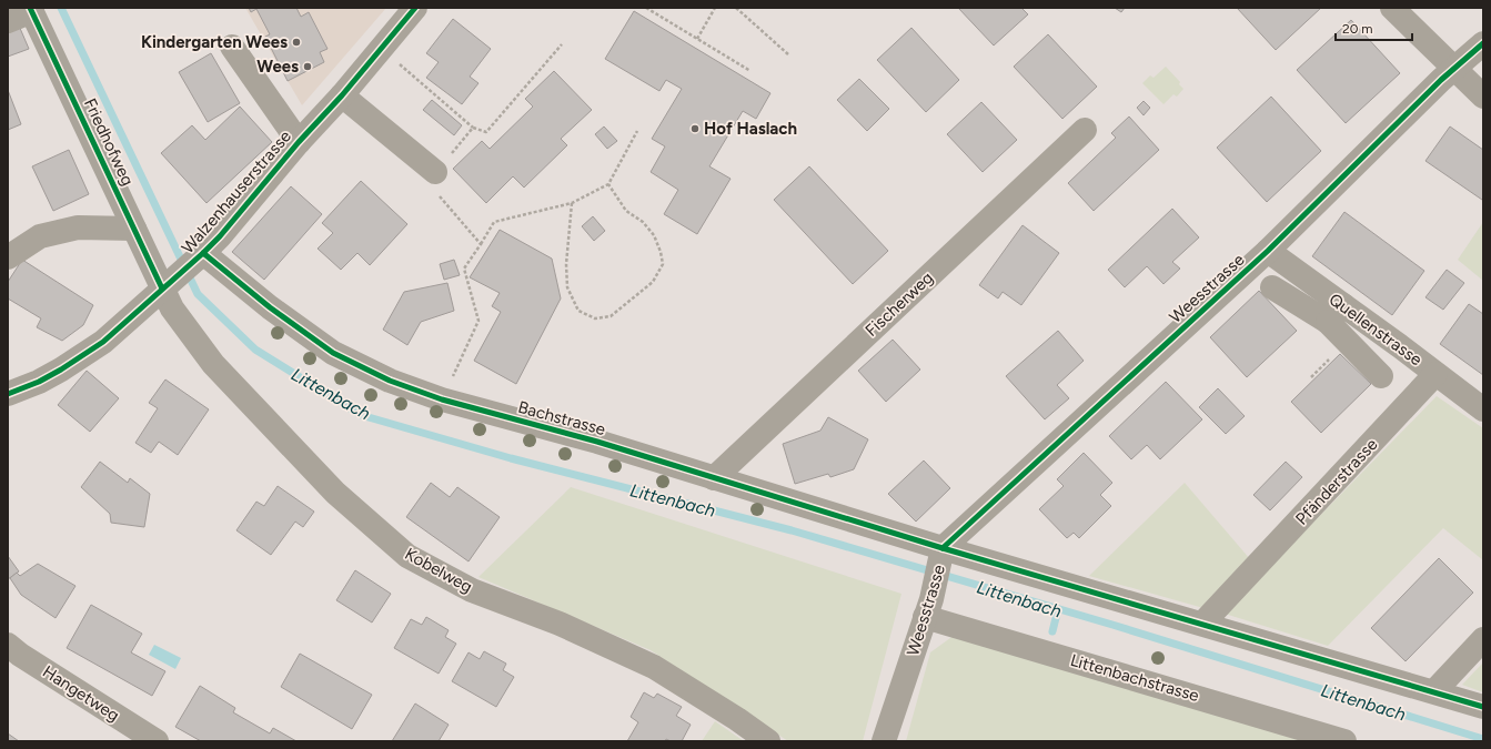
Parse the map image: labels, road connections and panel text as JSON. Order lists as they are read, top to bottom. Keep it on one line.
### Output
{"streets":{"street":["Friedhofweg","Walzenhauserstrasse","Weesstrasse","Fischerweg","Quellenstrasse","Bachstrasse","Pfänderstrasse","Kobelweg","Littenbachstrasse","Hangetweg"]},"crossings":[["Friedhofweg","Walzenhauserstrasse"],["Friedhofweg","Kobelweg"],["Walzenhauserstrasse","Bachstrasse"],["Walzenhauserstrasse","Kobelweg"],["Weesstrasse","Quellenstrasse"],["Weesstrasse","Bachstrasse"],["Weesstrasse","Littenbachstrasse"],["Fischerweg","Bachstrasse"],["Quellenstrasse","Pfänderstrasse"],["Bachstrasse","Pfänderstrasse"]],"water":["Littenbach"],"places":["Kindergarten Wees","Wees","Hof Haslach"],"scale_bar":"20 m"}
